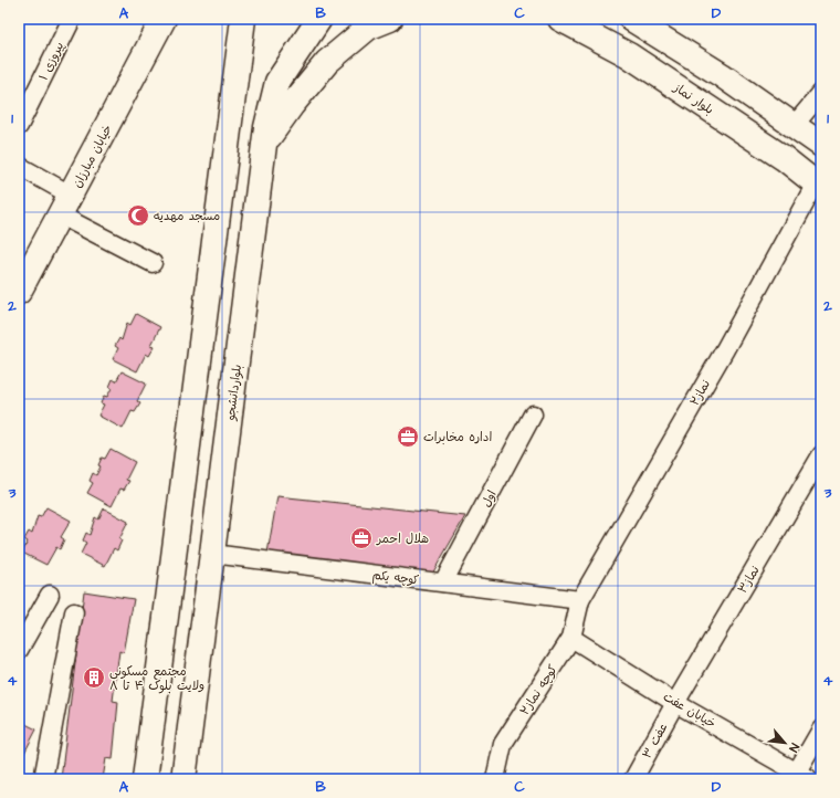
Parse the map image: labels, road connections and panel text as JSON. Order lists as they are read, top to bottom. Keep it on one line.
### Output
{"streets":{"main road":["بلوار نماز","خیابان مبارزان","بلواردانشجو"],"street":["پیروزی ۱","نماز۲","اول","کوچه یکم","نماز۳","کوچه نماز۲","خیابان عفت","عفت ۳"]},"crossings":[["بلوار نماز","نماز۲"],["بلواردانشجو","کوچه یکم"],["نماز۲","کوچه یکم"],["نماز۲","کوچه نماز۲"],["اول","کوچه یکم"],["کوچه یکم","کوچه نماز۲"],["نماز۳","خیابان عفت"],["نماز۳","عفت ۳"],["کوچه نماز۲","خیابان عفت"],["خیابان عفت","عفت ۳"]],"places":{"mosque":["مسجد مهدیه"],"office":["اداره مخابرات","هلال احمر"],"building":["مجتمع مسکونی ولایت بلوک ۴ تا ۸"]},"north":"bottom right","grid":{"columns":["A","B","C","D"],"rows":["1","2","3","4"]}}
